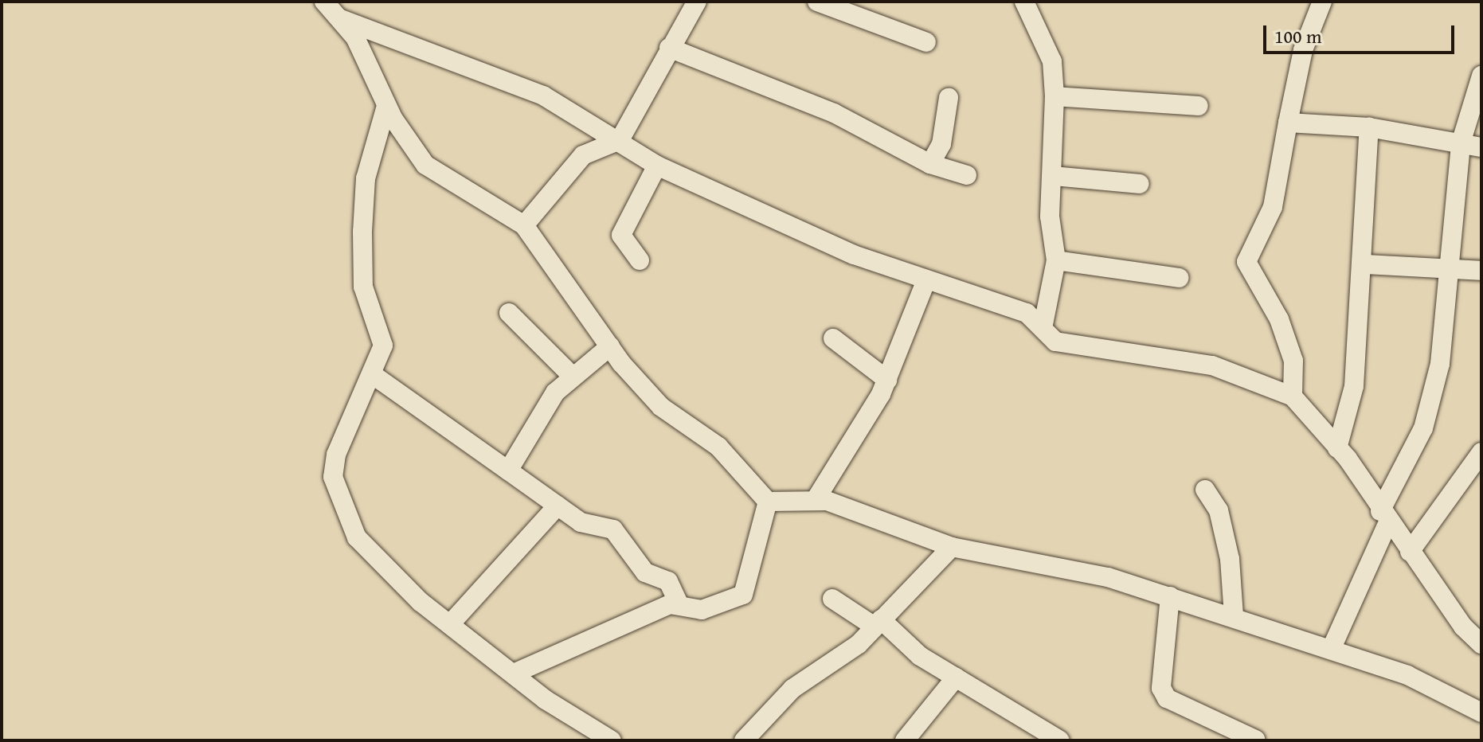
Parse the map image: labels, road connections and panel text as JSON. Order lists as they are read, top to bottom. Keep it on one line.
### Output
{"scale_bar":"100 m"}
